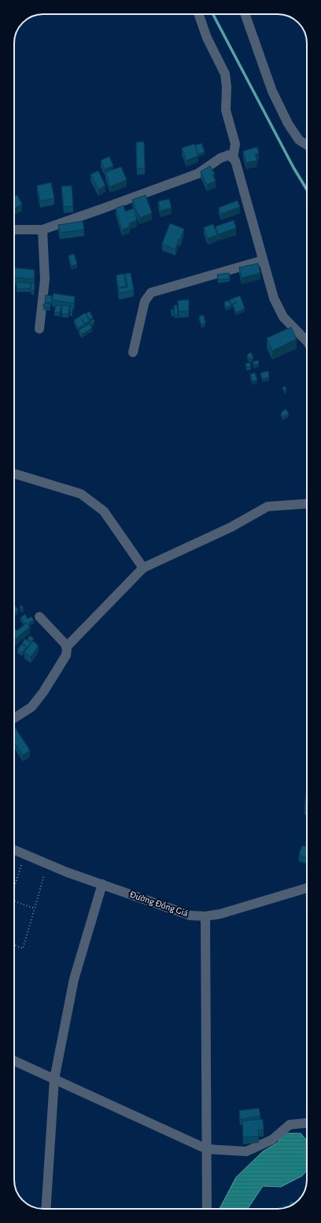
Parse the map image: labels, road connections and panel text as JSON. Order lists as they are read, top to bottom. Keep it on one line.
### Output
{"streets":{"street":["Đường Đồng Giá"]}}
